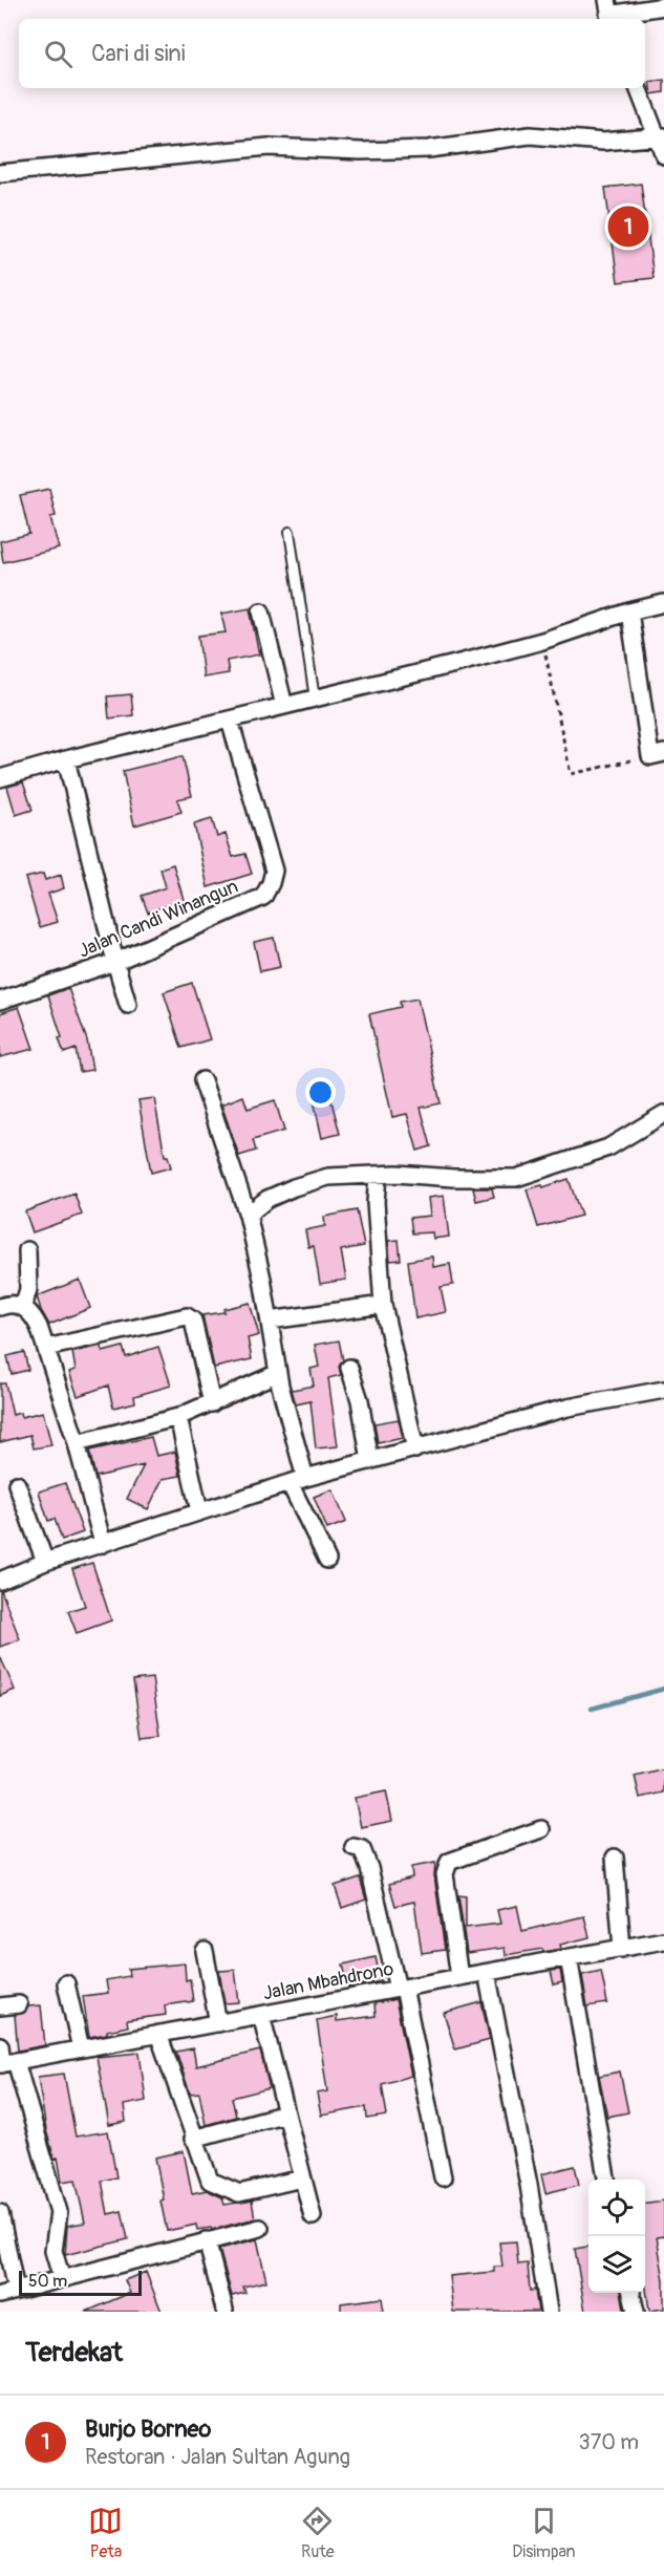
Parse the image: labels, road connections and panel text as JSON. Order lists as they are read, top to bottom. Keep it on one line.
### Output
{"streets":{"street":["Jalan Candi Winangun","Jalan Mbahdrono"]},"scale_bar":"50 m","page":{"search":"Cari di sini","pins":"1","scale":"50 m","heading":"Terdekat","list":[{"mark":"1","name":"Burjo Borneo","note":"Restoran · Jalan Sultan Agung","value":"370 m"}],"nav":["Peta","Rute","Disimpan"]}}
